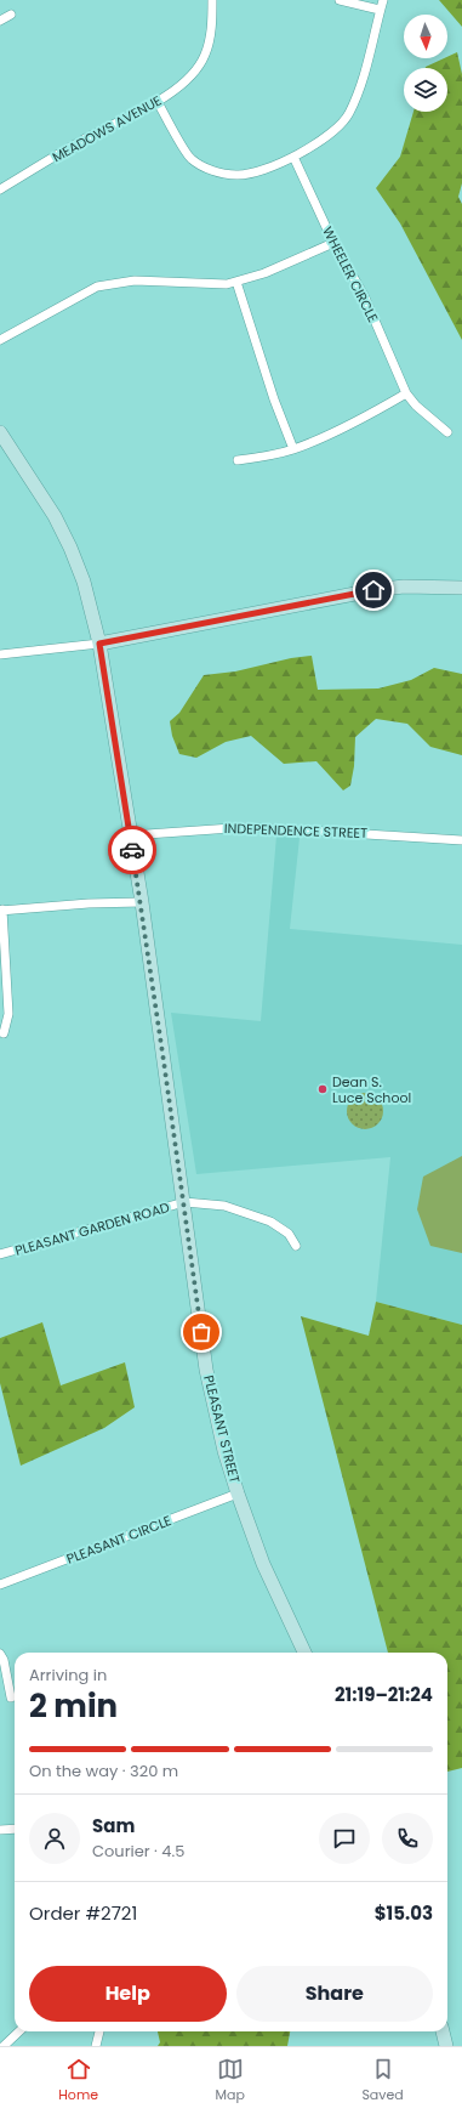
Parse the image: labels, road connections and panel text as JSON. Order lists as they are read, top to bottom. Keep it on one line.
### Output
{"streets":{"main road":["PLEASANT STREET"],"street":["MEADOWS AVENUE","WHEELER CIRCLE","INDEPENDENCE STREET","PLEASANT GARDEN ROAD","PLEASANT CIRCLE"]},"crossings":[["INDEPENDENCE STREET","PLEASANT STREET"],["PLEASANT GARDEN ROAD","PLEASANT STREET"],["PLEASANT STREET","PLEASANT CIRCLE"]],"places":["Dean S. Luce School"],"north":"bottom","page":{"heading":["2 min","Arriving in","21:19–21:24"],"panel":["Sam","Courier · 4.5","Order #2721","$15.03"],"bar":"On the way · 320 m","buttons":["Help","Share"],"tabs":["Home","Map","Saved"]}}
